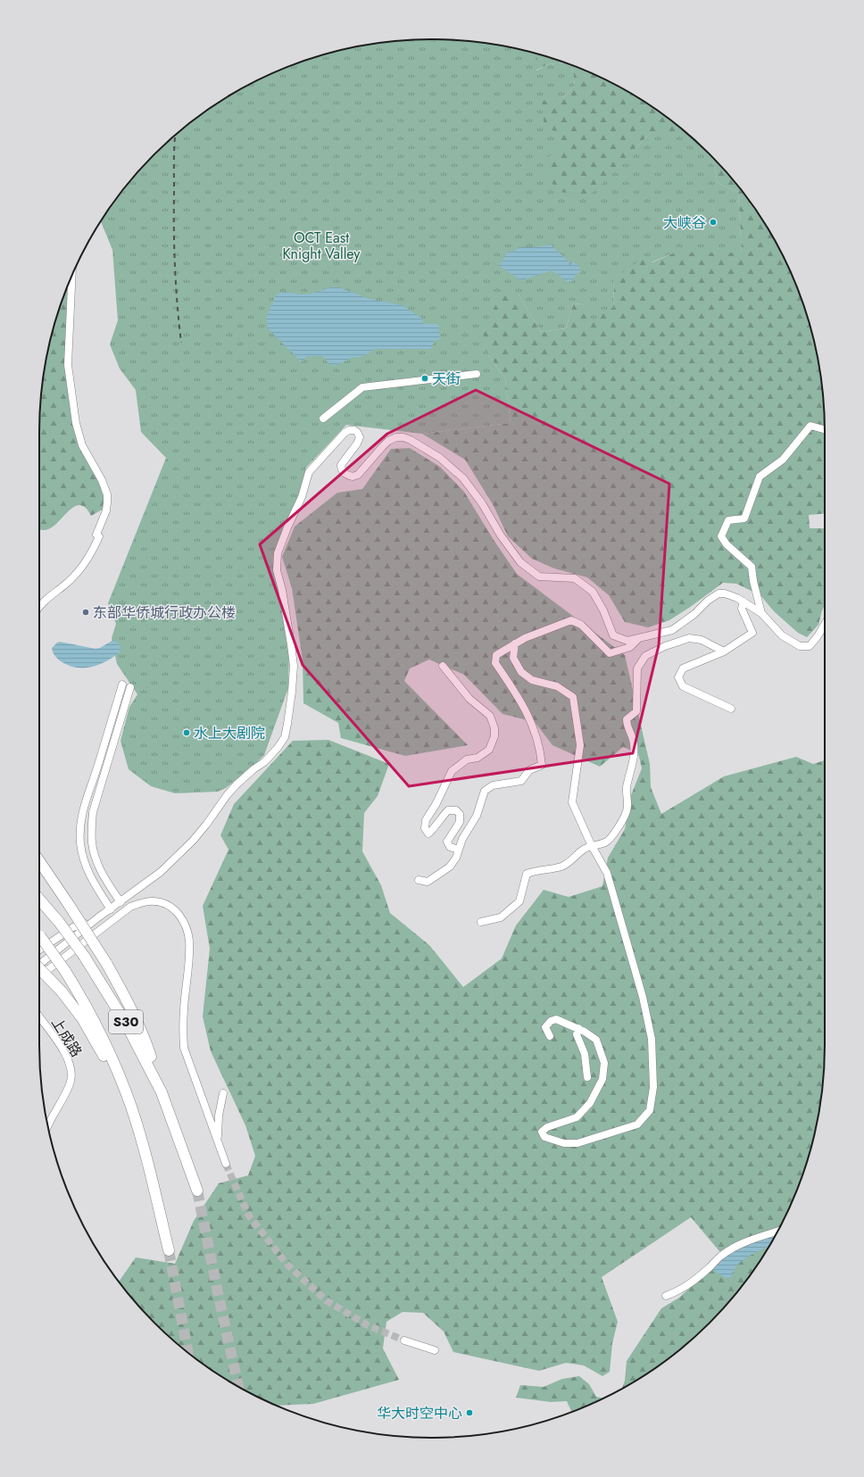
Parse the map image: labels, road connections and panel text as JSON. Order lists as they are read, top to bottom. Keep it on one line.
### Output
{"streets":{"highway":["S30"],"street":["上成路"]},"parks":["OCT East Knight Valley"],"places":["大峡谷","天街","东部华侨城行政办公楼","水上大剧院","华大时空中心"]}
